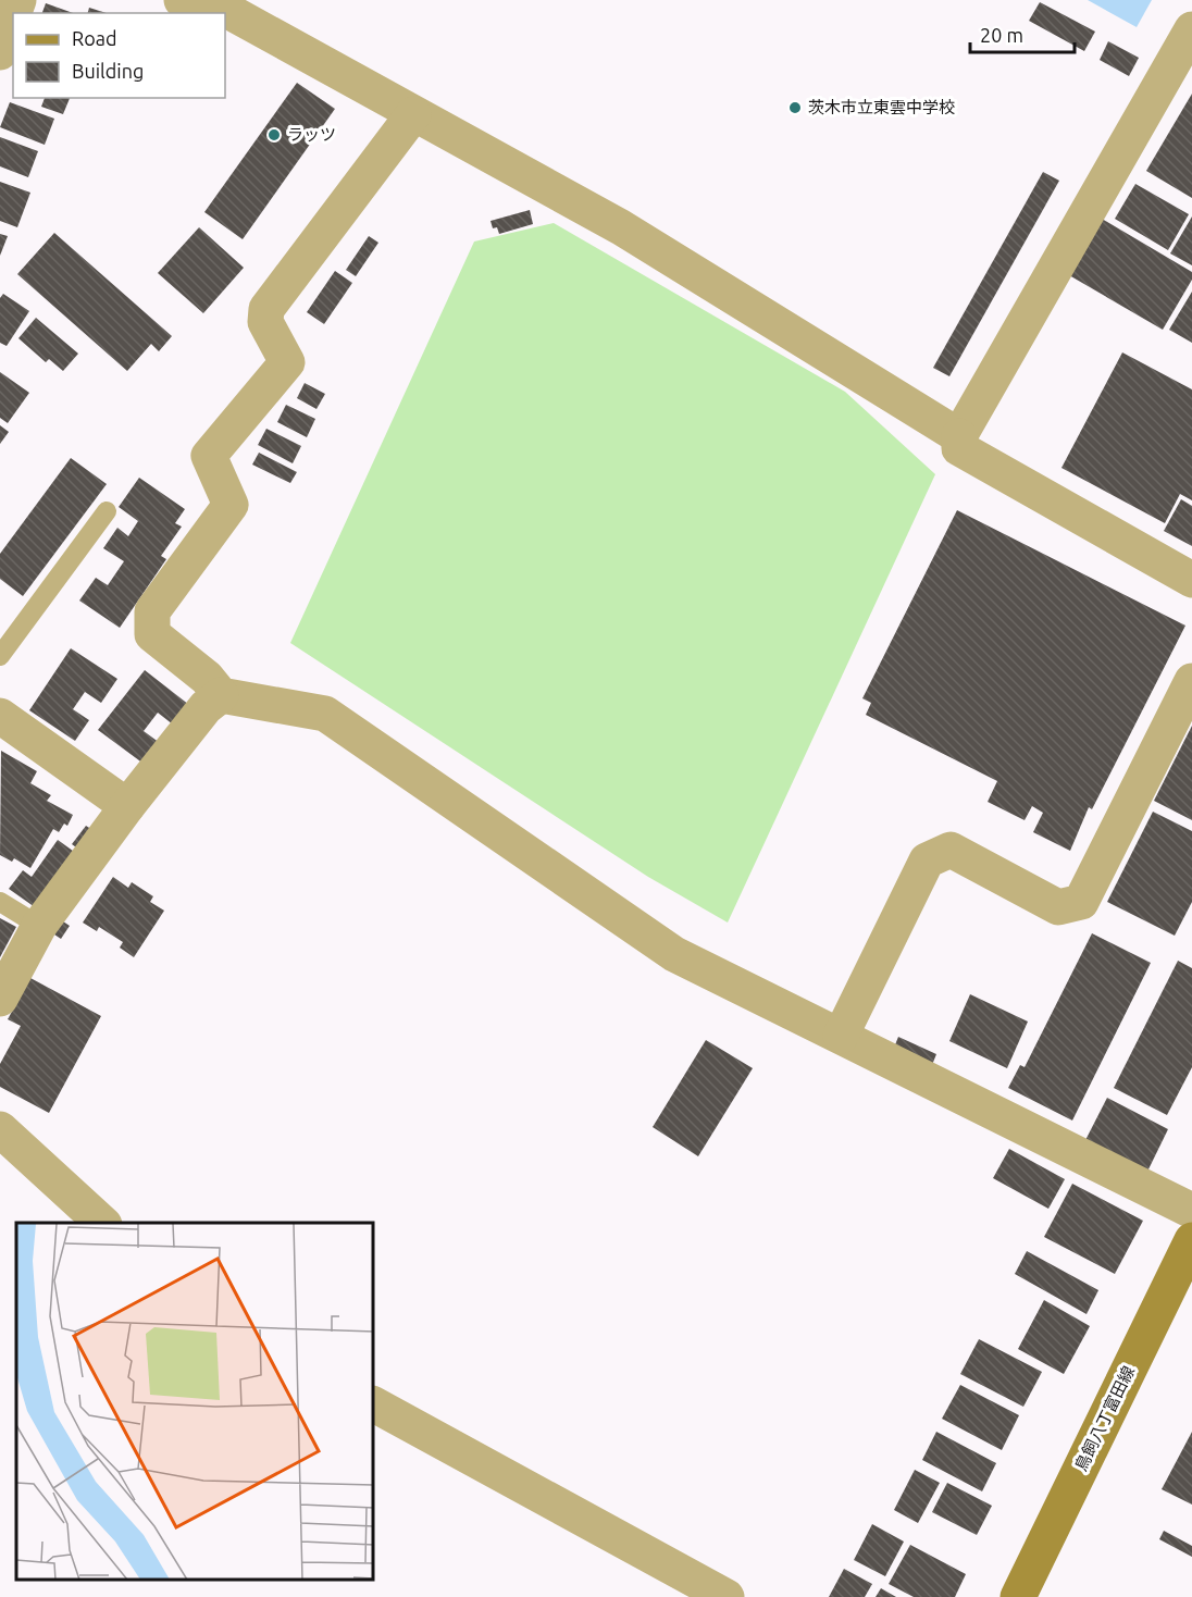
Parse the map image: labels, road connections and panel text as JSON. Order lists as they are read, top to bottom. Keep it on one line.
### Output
{"streets":{"main road":["鳥飼八丁富田線"]},"places":["茨木市立東雲中学校","ラッツ"],"legend":["Road","Building"],"scale_bar":"20 m"}
